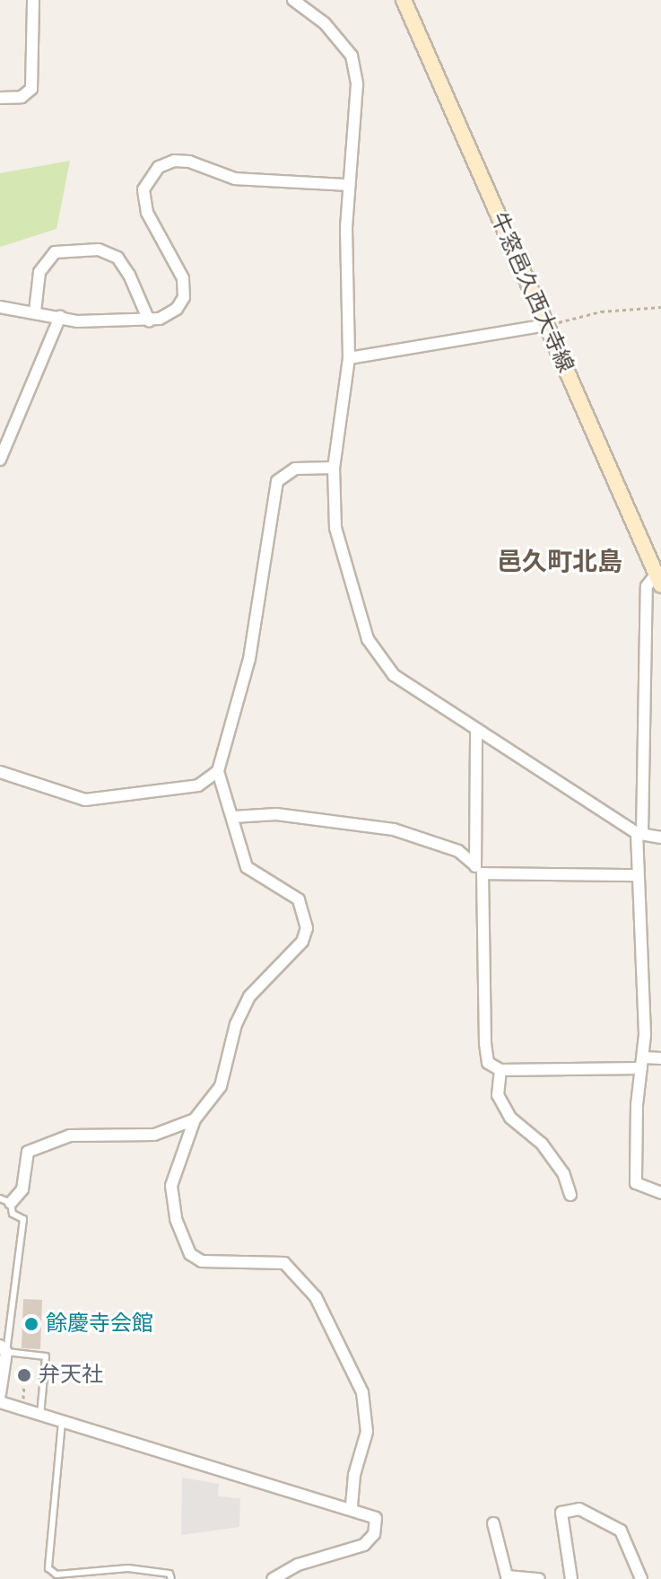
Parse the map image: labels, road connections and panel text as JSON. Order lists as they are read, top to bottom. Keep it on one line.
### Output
{"streets":{"main road":["牛窓邑久西大寺線"]},"districts":["邑久町北島"],"places":["餘慶寺会館","弁天社"]}
